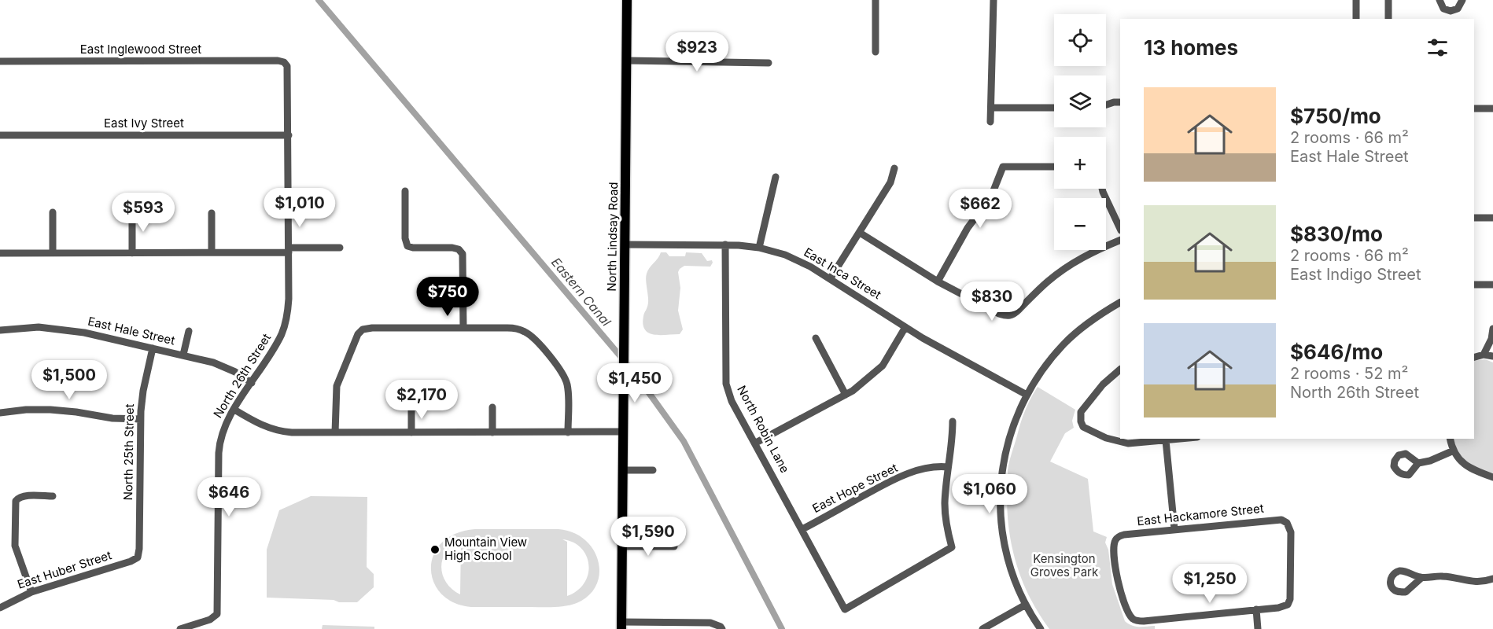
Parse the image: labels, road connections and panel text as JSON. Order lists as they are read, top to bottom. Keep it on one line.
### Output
{"streets":{"main road":["North Lindsay Road"],"street":["East Inglewood Street","East Ivy Street","East Inca Street","East Hale Street","North 26th Street","North Robin Lane","North 25th Street","East Hope Street","East Hackamore Street","East Huber Street"]},"crossings":[["East Inglewood Street","North 26th Street"],["East Ivy Street","North 26th Street"],["North Lindsay Road","East Inca Street"],["East Inca Street","North Robin Lane"],["East Hale Street","North 26th Street"],["East Hale Street","North 25th Street"],["North Robin Lane","East Hope Street"],["North 25th Street","East Huber Street"]],"water":["Eastern Canal"],"parks":["Kensington Groves Park"],"places":["Mountain View High School"],"page":{"map_buttons":["+","−"],"heading":"13 homes","price":["$923","$1,010","$662","$593","$750","$830","$1,500","$1,450","$2,170","$1,060","$646","$1,590","$1,250"],"list":[{"name":"$750/mo","note":"2 rooms · 66 m² · East Hale Street"},{"name":"$830/mo","note":"2 rooms · 66 m² · East Indigo Street"},{"name":"$646/mo","note":"2 rooms · 52 m² · North 26th Street"}]}}
